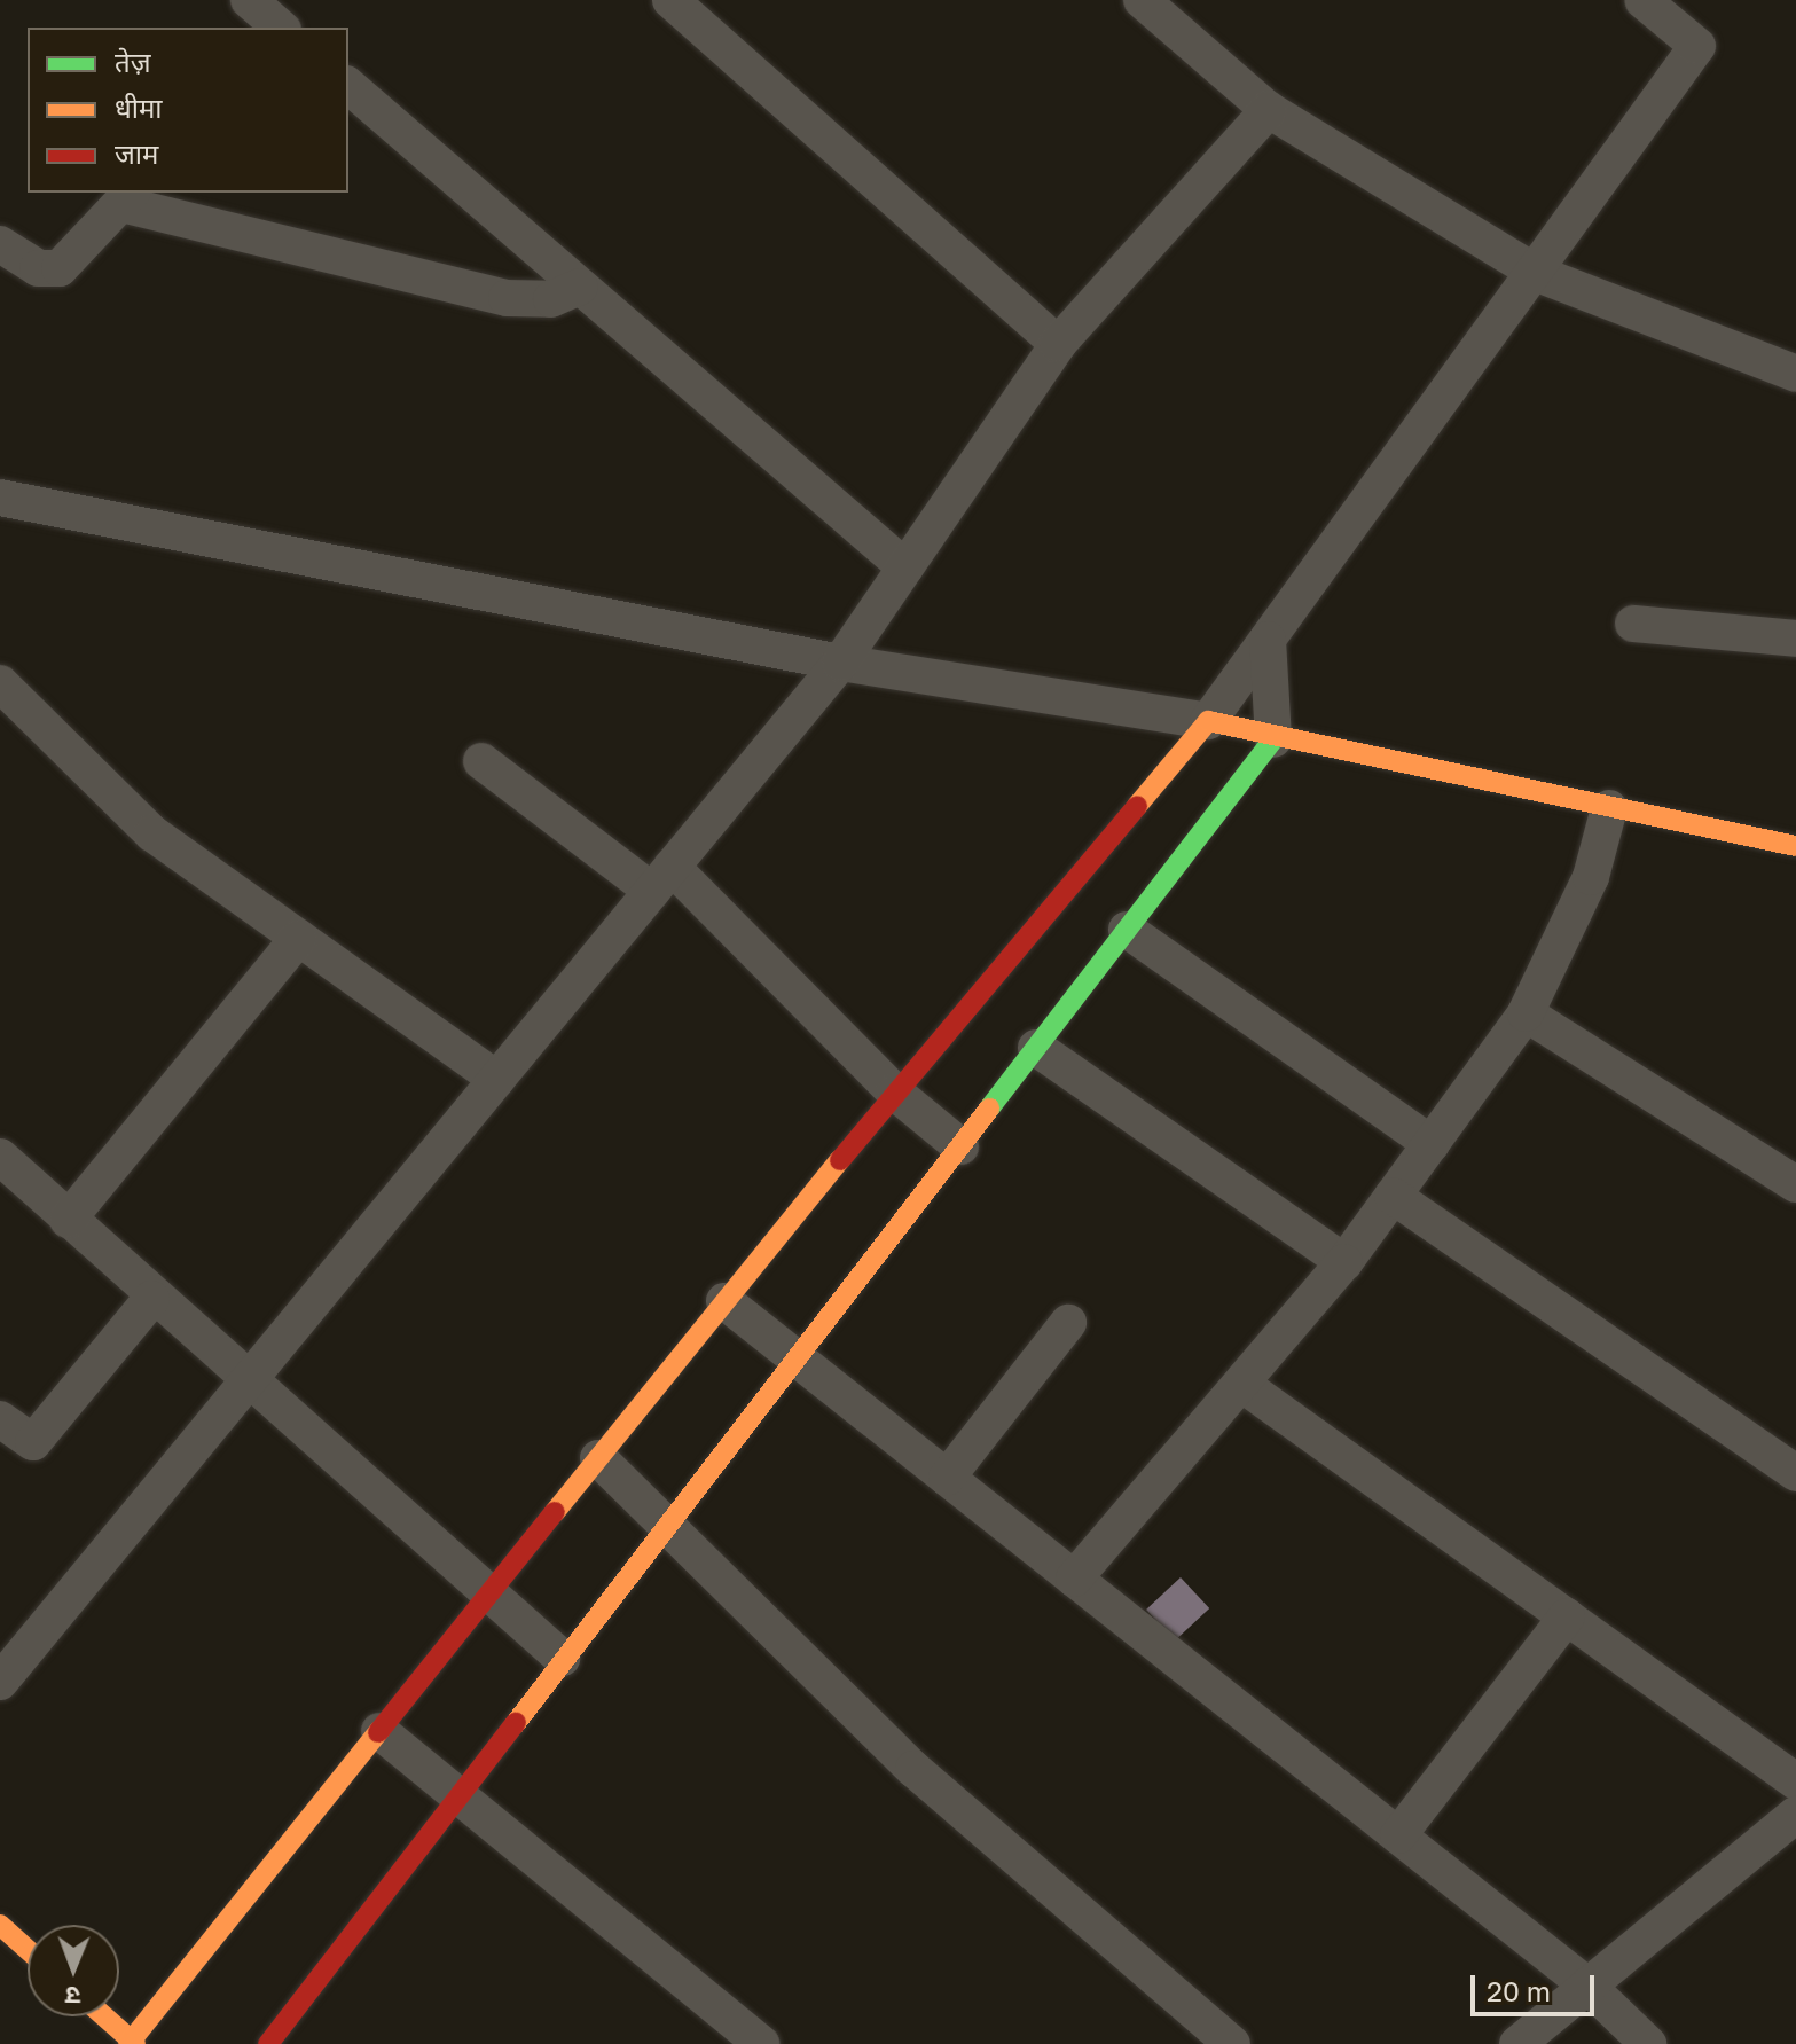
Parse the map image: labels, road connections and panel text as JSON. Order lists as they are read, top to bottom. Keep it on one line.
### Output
{"legend":["तेज़","धीमा","जाम"],"scale_bar":"20 m","north":"bottom"}
